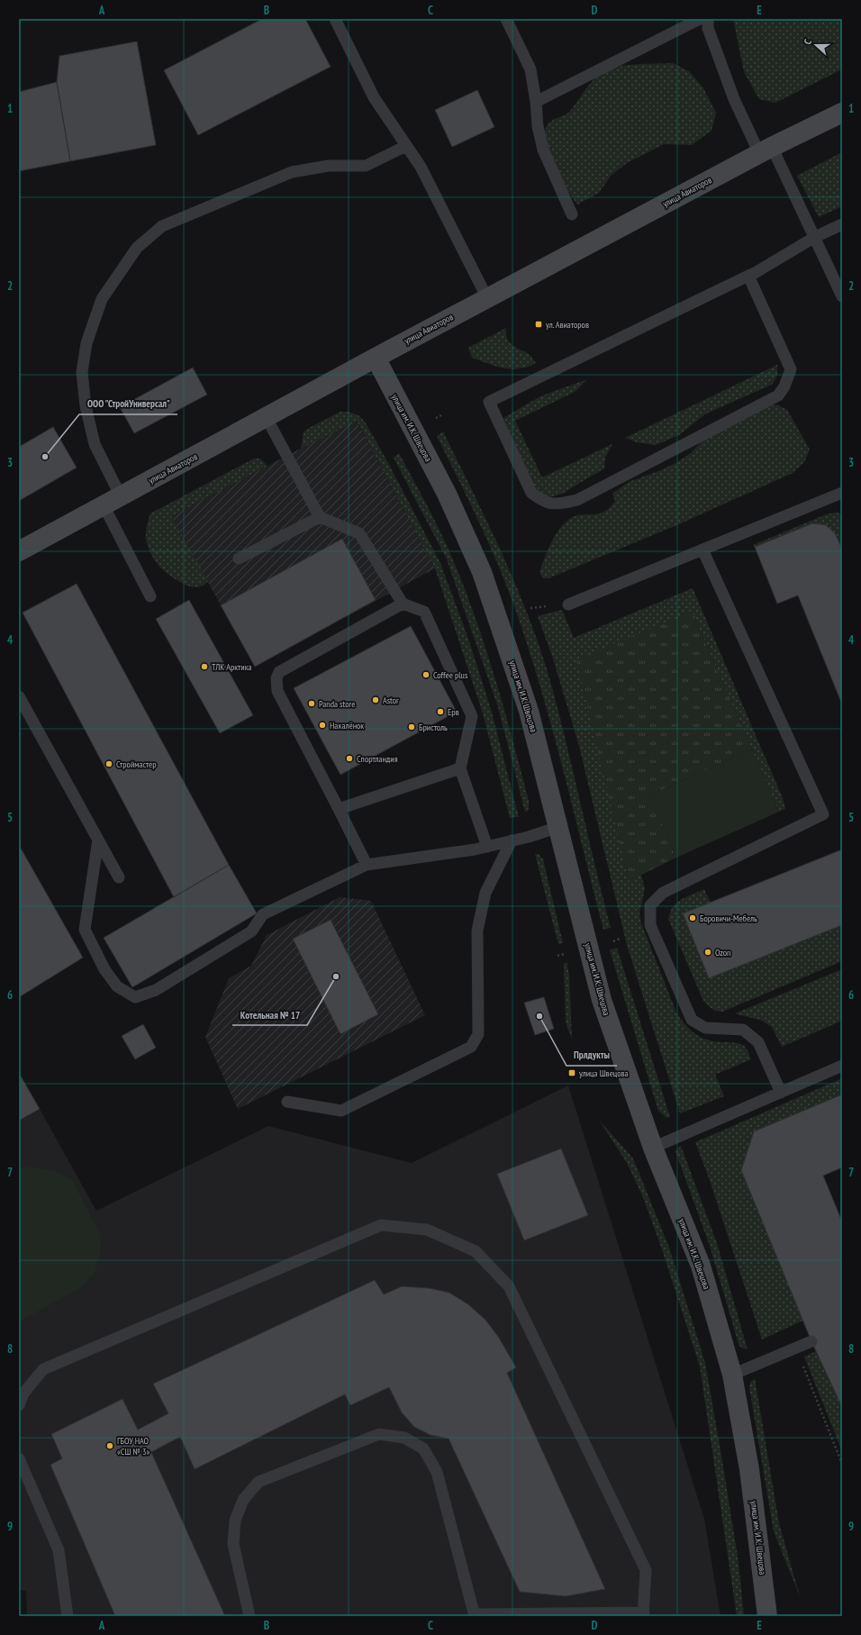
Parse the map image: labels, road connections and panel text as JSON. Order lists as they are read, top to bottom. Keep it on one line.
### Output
{"streets":{"street":["улица Авиаторов","улица им. И.К. Швецова"]},"crossings":[["улица Авиаторов","улица им. И.К. Швецова"]],"places":{"transit":["ул. Авиаторов","улица Швецова"],"other":["ООО \"СтройУниверсал\"","ТЛК Арктика","Coffee plus","Astor","Panda store","Ерв","Нахалёнок","Бристоль","Спортландия","Строймастер","Боровичи-Мебель","Ozon","Котельная № 17","Прлдукты","ГБОУ НАО «СШ № 3»"]},"north":"left","grid":{"columns":["A","B","C","D","E"],"rows":["1","2","3","4","5","6","7","8","9"]}}
